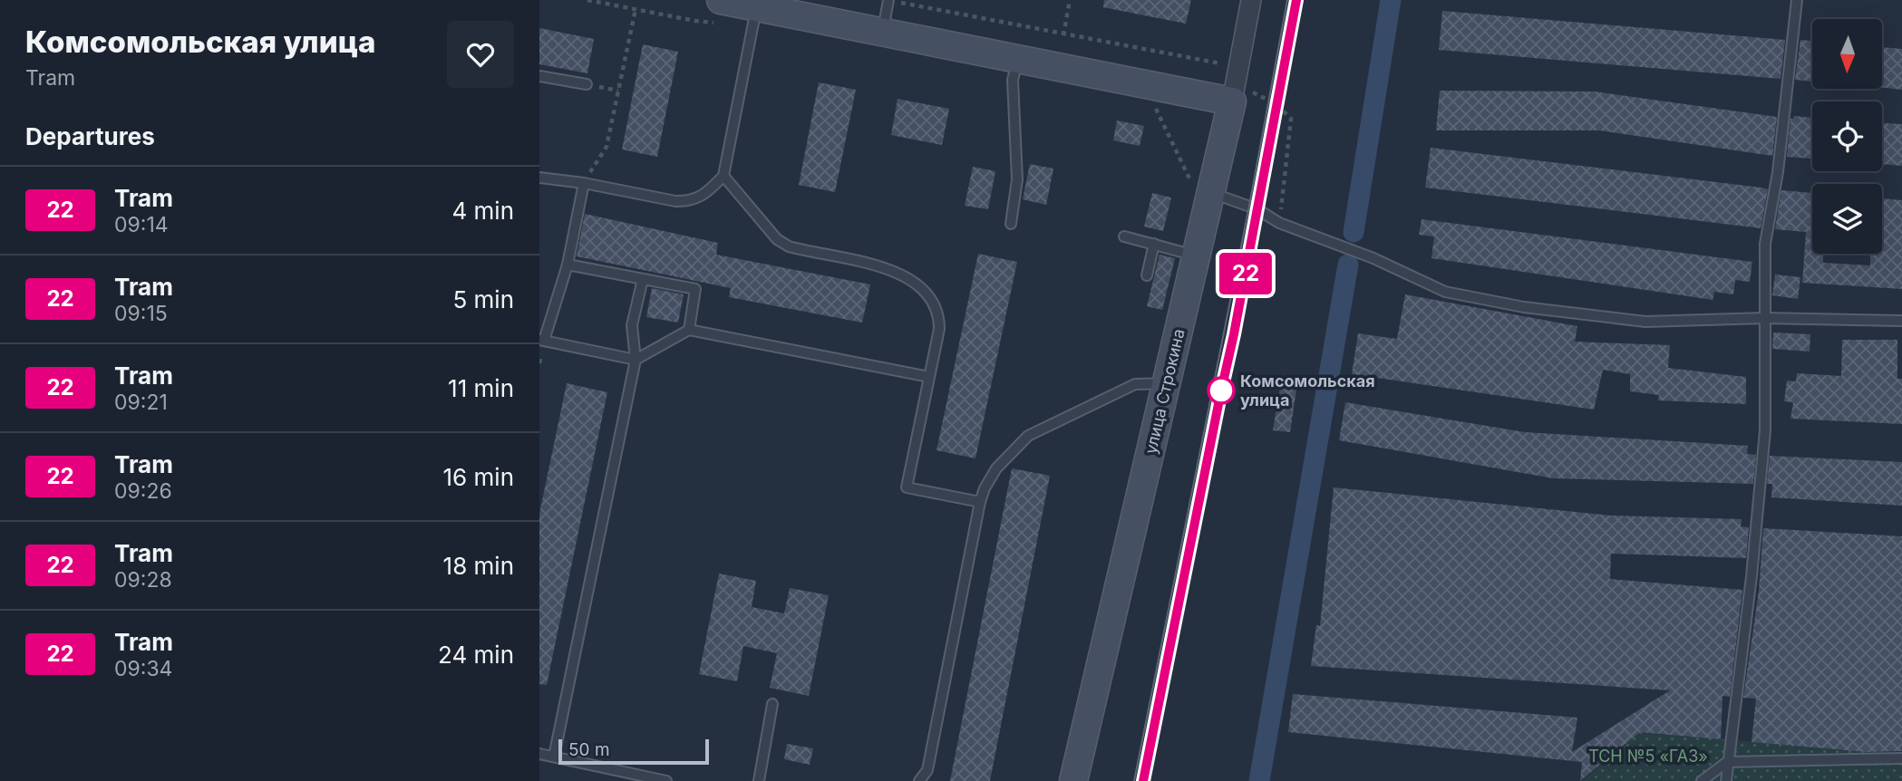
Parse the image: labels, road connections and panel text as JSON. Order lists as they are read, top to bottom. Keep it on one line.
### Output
{"streets":{"street":["улица Строкина"]},"parks":["ТСН №5 «ГАЗ»"],"places":["Комсомольская улица"],"lines":["tram line 22"],"scale_bar":"50 m","north":"bottom","page":{"heading":[["Комсомольская улица","Tram"],"Departures"],"on_map":"22","list":[{"mark":"22","name":"Tram","note":"09:14","value":"4 min"},{"mark":"22","name":"Tram","note":"09:15","value":"5 min"},{"mark":"22","name":"Tram","note":"09:21","value":"11 min"},{"mark":"22","name":"Tram","note":"09:26","value":"16 min"},{"mark":"22","name":"Tram","note":"09:28","value":"18 min"},{"mark":"22","name":"Tram","note":"09:34","value":"24 min"}],"scale":"50 m"}}
